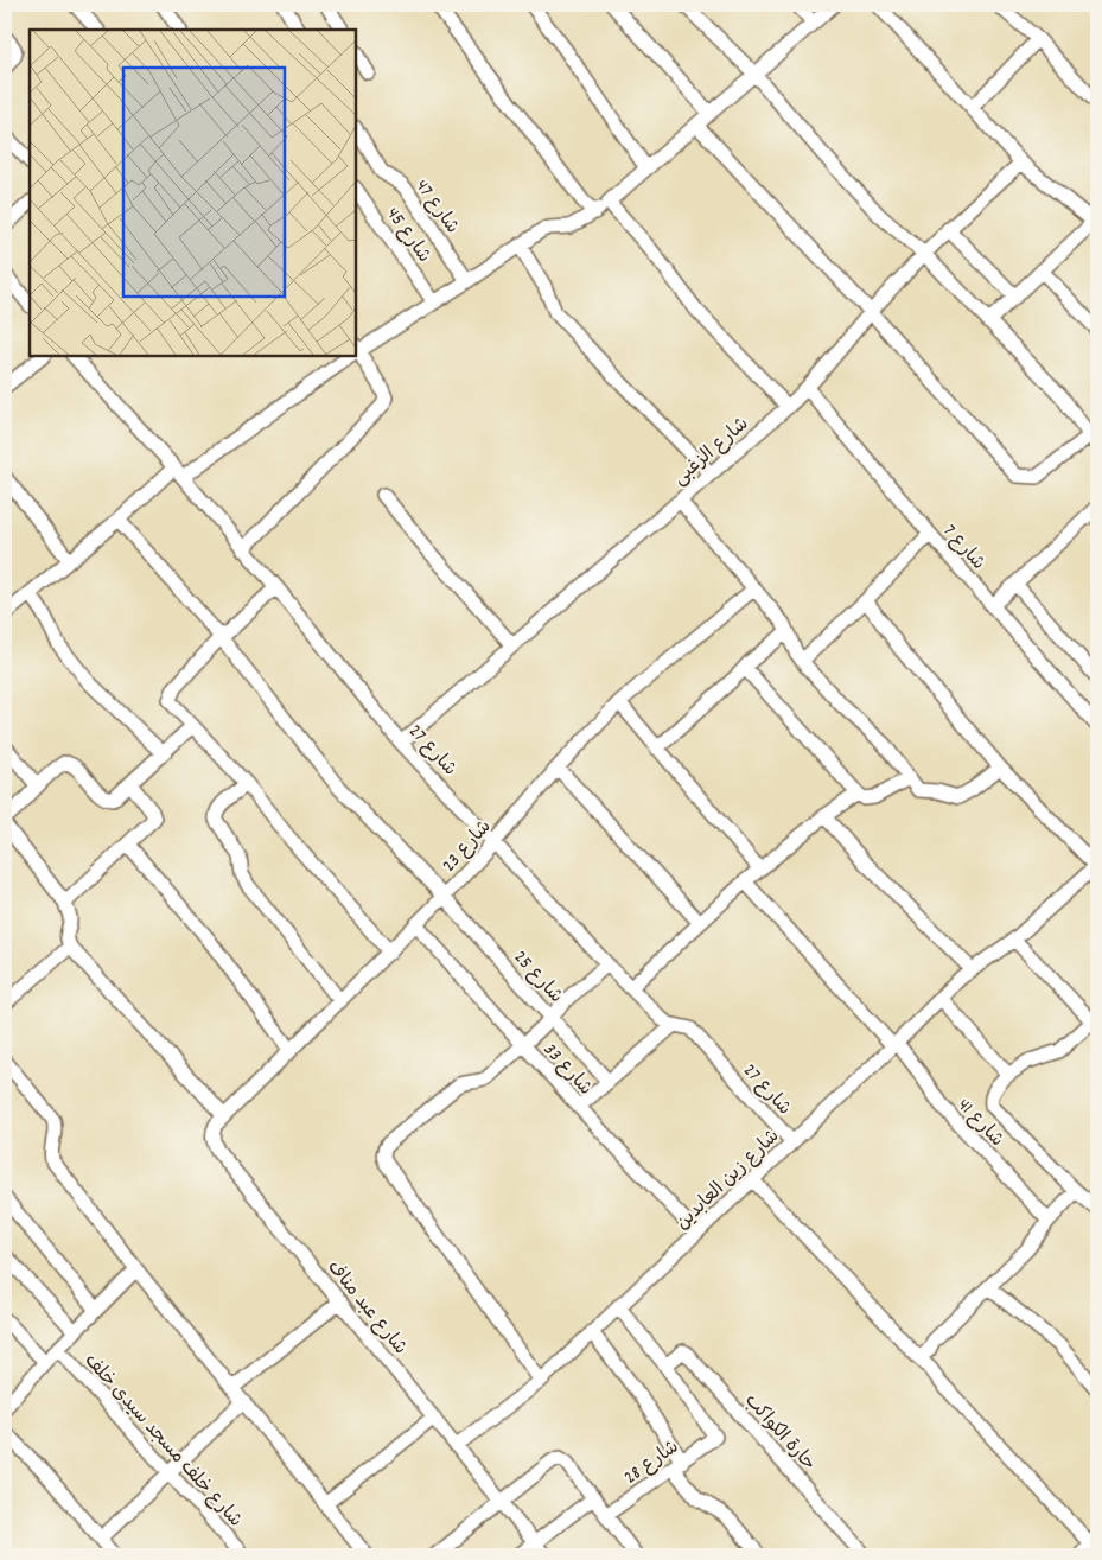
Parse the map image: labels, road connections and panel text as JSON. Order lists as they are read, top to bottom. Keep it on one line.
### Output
{"streets":{"street":["شارع 47","شارع 45","شارع الزغبى","شارع 7","شارع 27","شارع 23","شارع 25","شارع 33","شارع 41","شارع زين العابدين","شارع عبد مناف","حارة الكواكب","شارع خلف مسجد سيدى خلف","شارع 28"]},"crossings":[["شارع الزغبى","شارع 7"],["شارع الزغبى","شارع 27"],["شارع 27","شارع 23"],["شارع 27","شارع زين العابدين"],["شارع 23","شارع 25"],["شارع 23","شارع 33"],["شارع 23","شارع عبد مناف"],["شارع 33","شارع زين العابدين"],["شارع 41","شارع زين العابدين"],["شارع زين العابدين","شارع عبد مناف"],["حارة الكواكب","شارع 28"]]}
